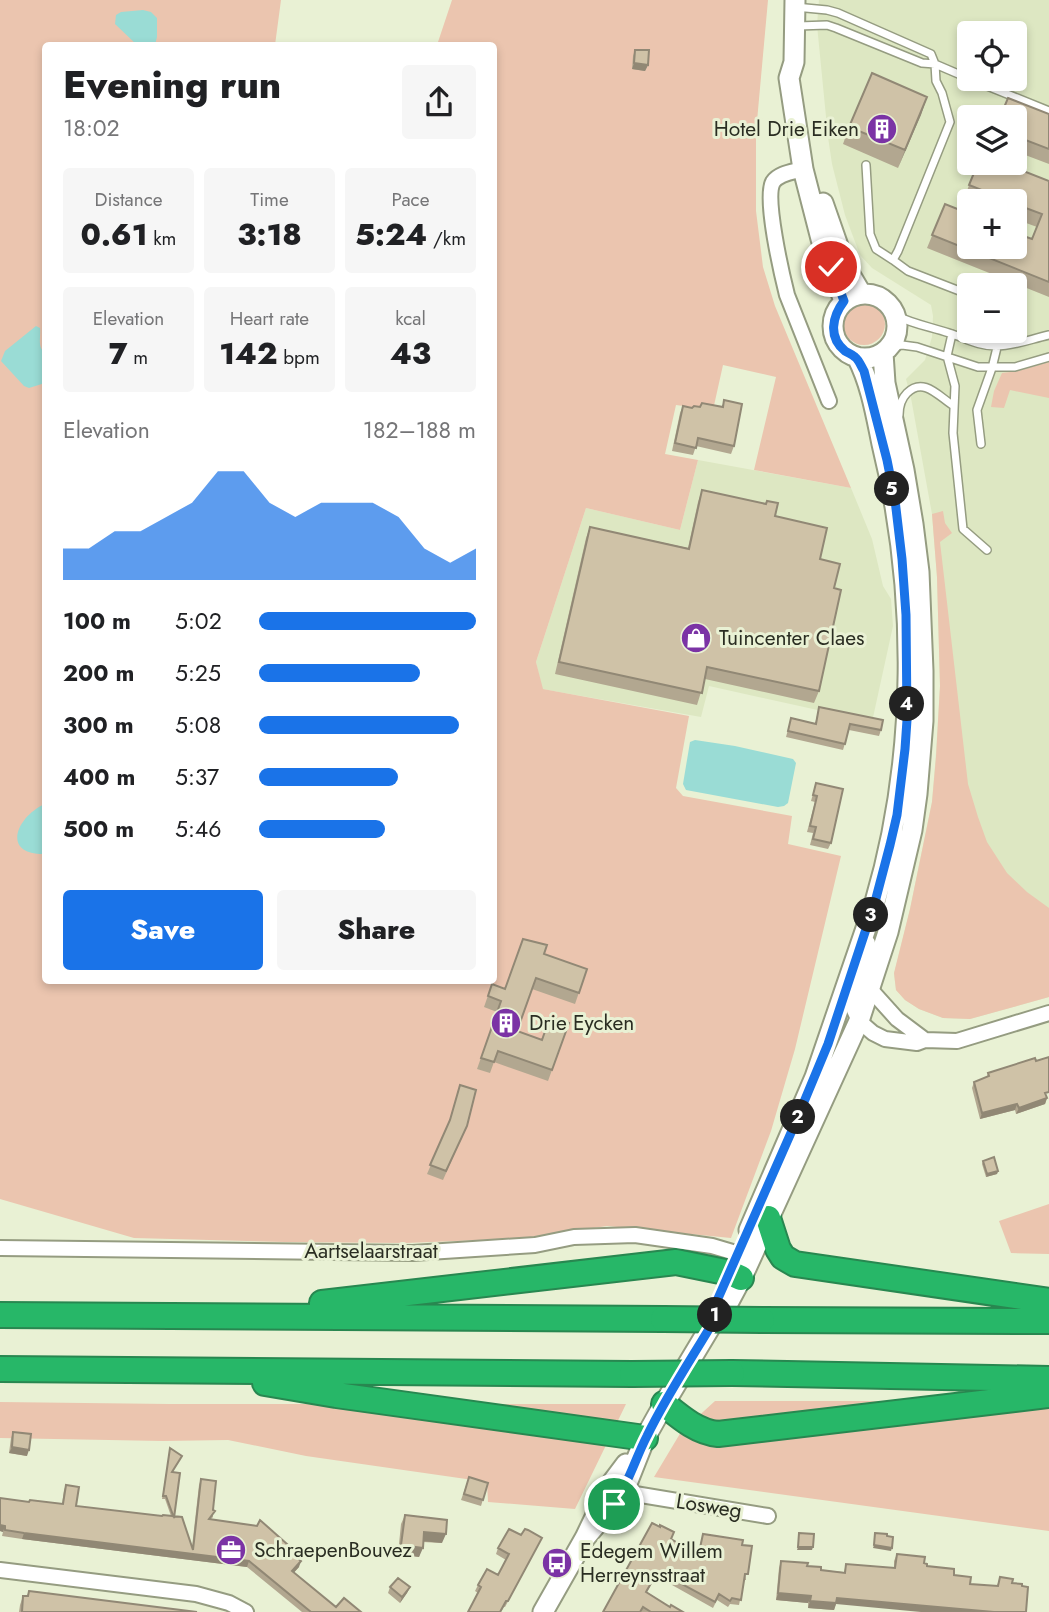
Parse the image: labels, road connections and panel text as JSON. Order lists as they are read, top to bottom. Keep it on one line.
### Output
{"streets":{"street":["Aartselaarstraat","Losweg"]},"places":{"building":["Hotel Drie Eiken","Drie Eycken"],"shop":["Tuincenter Claes"],"office":["SchraepenBouvez"],"bus stop":["Edegem Willem Herreynsstraat"]},"page":{"map_buttons":["+","−"],"heading":["Evening run","18:02"],"stats":[["Distance","0.61 km"],["Time","3:18"],["Pace","5:24 /km"],["Elevation","7 m"],["Heart rate","142 bpm"],["kcal","43"]],"chart":["Elevation","182–188 m"],"pins":["5","4","3","2","1"],"list":[{"name":"100 m","note":"5:02"},{"name":"200 m","note":"5:25"},{"name":"300 m","note":"5:08"},{"name":"400 m","note":"5:37"},{"name":"500 m","note":"5:46"}],"buttons":["Save","Share"]}}
